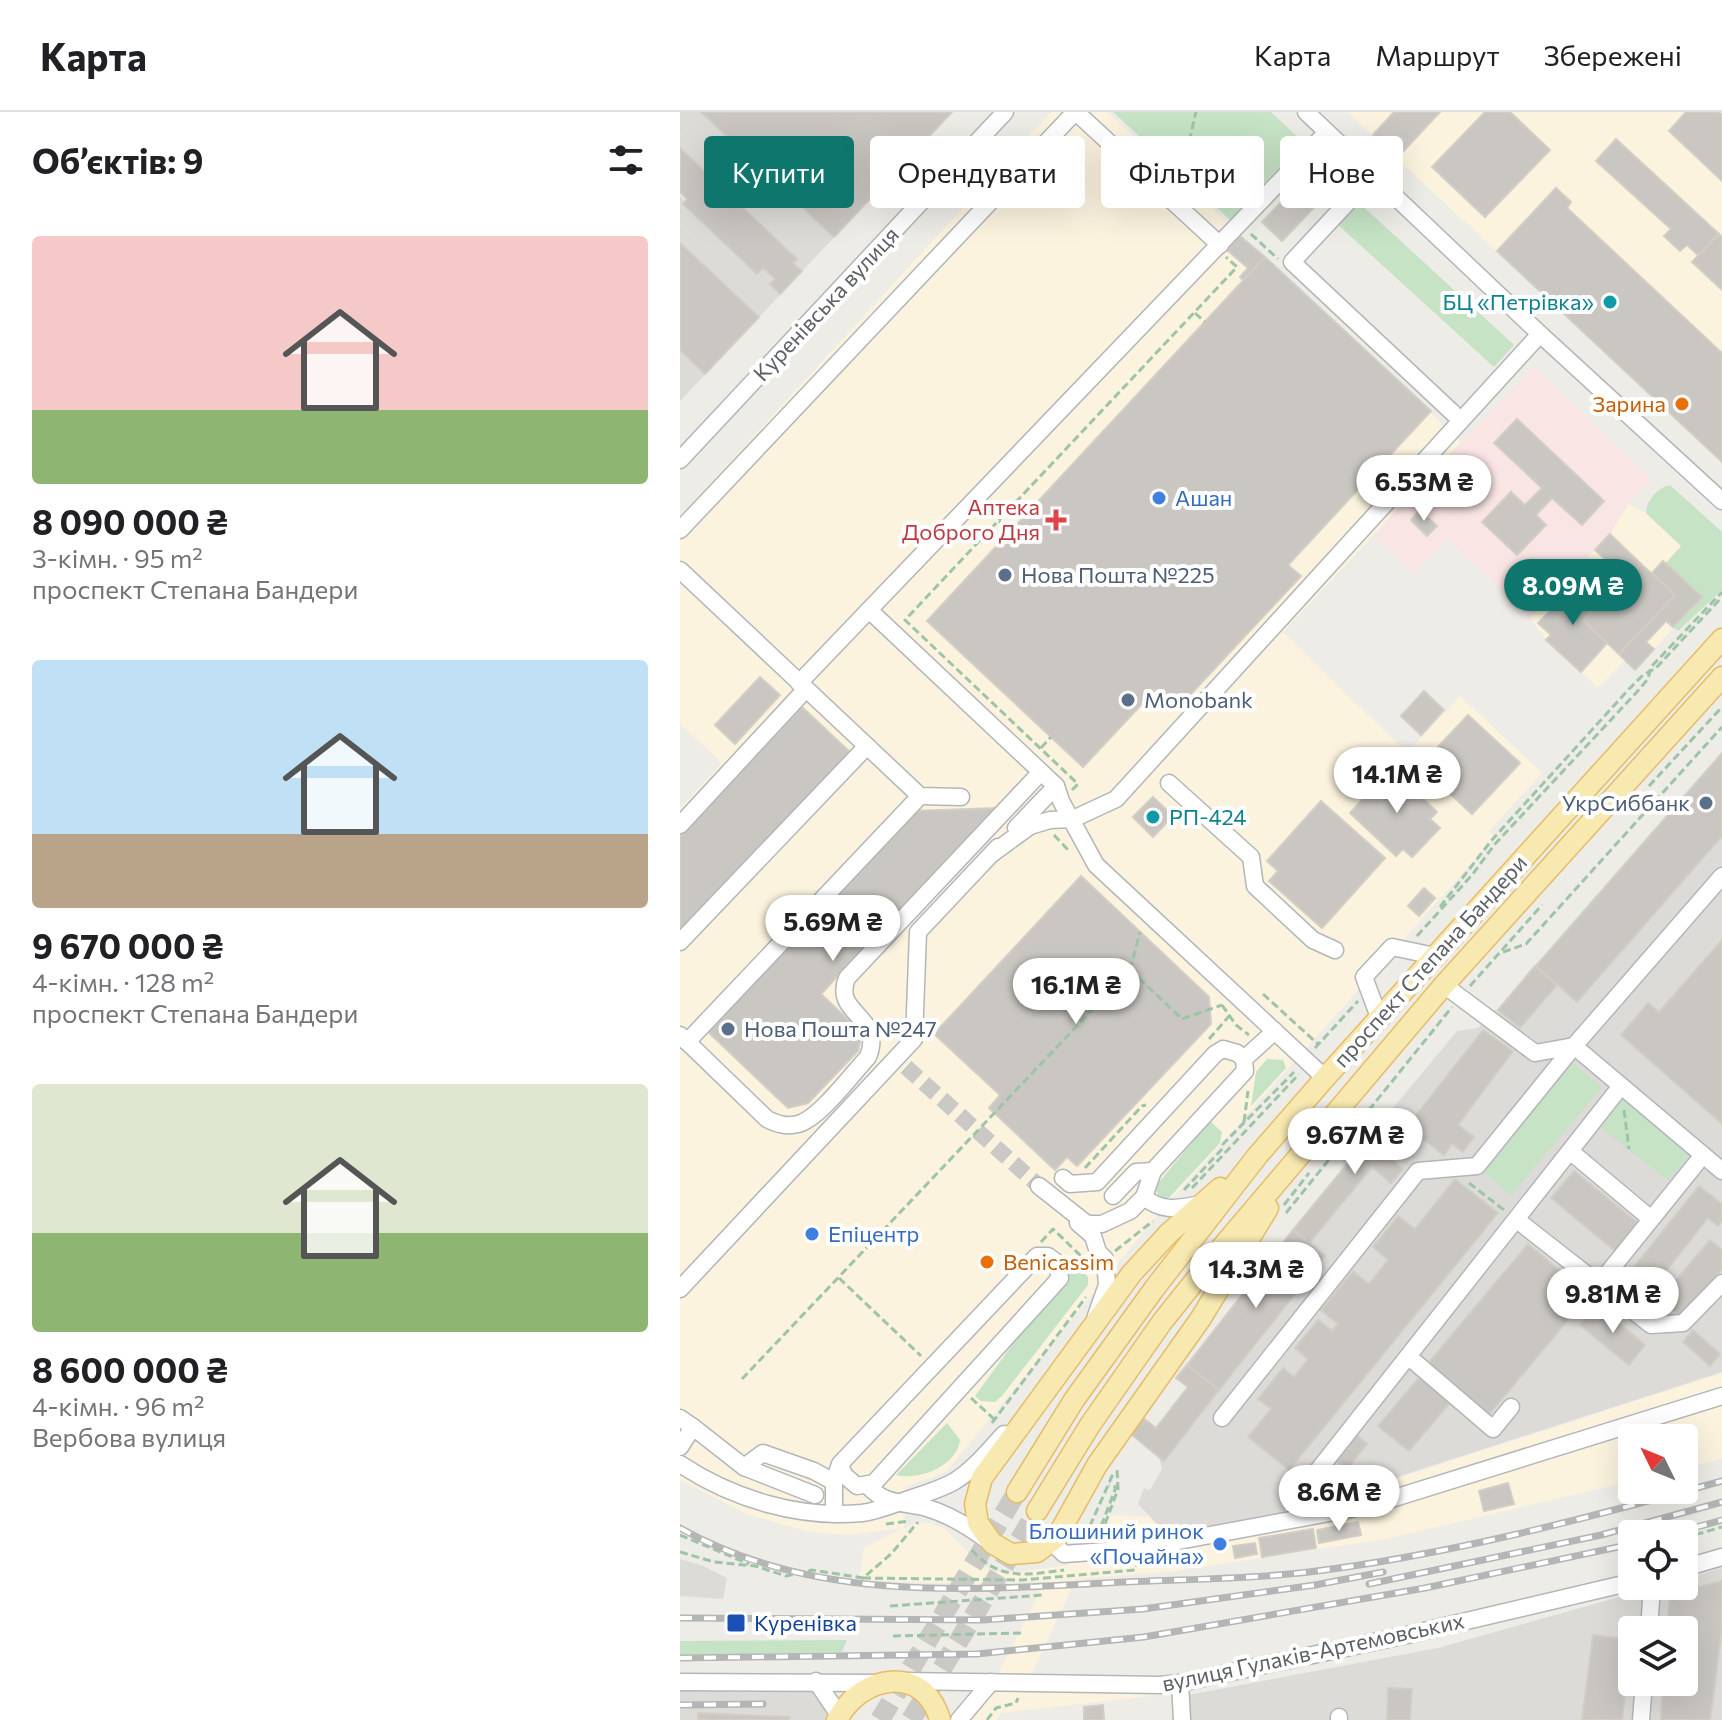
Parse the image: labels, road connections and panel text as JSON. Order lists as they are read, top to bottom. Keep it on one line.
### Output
{"streets":{"main road":["проспект Степана Бандери"],"street":["Куренівська вулиця","вулиця Гулаків-Артемовських"]},"places":{"other":["БЦ «Петрівка»","Зарина","Ашан","Нова Пошта №225","Monobank","УкрСиббанк","РП-424","Нова Пошта №247","Епіцентр","Benicassim","Блошиний ринок «Почайна»"],"health":["Аптека Доброго Дня"],"transit":["Куренівка"]},"north":"top left","page":{"header":"Карта","nav":["Карта","Маршрут","Збережені"],"heading":"Об’єктів: 9","chip":["Купити","Орендувати","Фільтри","Нове"],"list":[{"name":"8 090 000 ₴","note":"3-кімн. · 95 m² · проспект Степана Бандери"},{"name":"9 670 000 ₴","note":"4-кімн. · 128 m² · проспект Степана Бандери"},{"name":"8 600 000 ₴","note":"4-кімн. · 96 m² · Вербова вулиця"}],"price":["6.53M ₴","8.09M ₴","14.1M ₴","5.69M ₴","16.1M ₴","9.67M ₴","14.3M ₴","9.81M ₴","8.6M ₴"]}}
